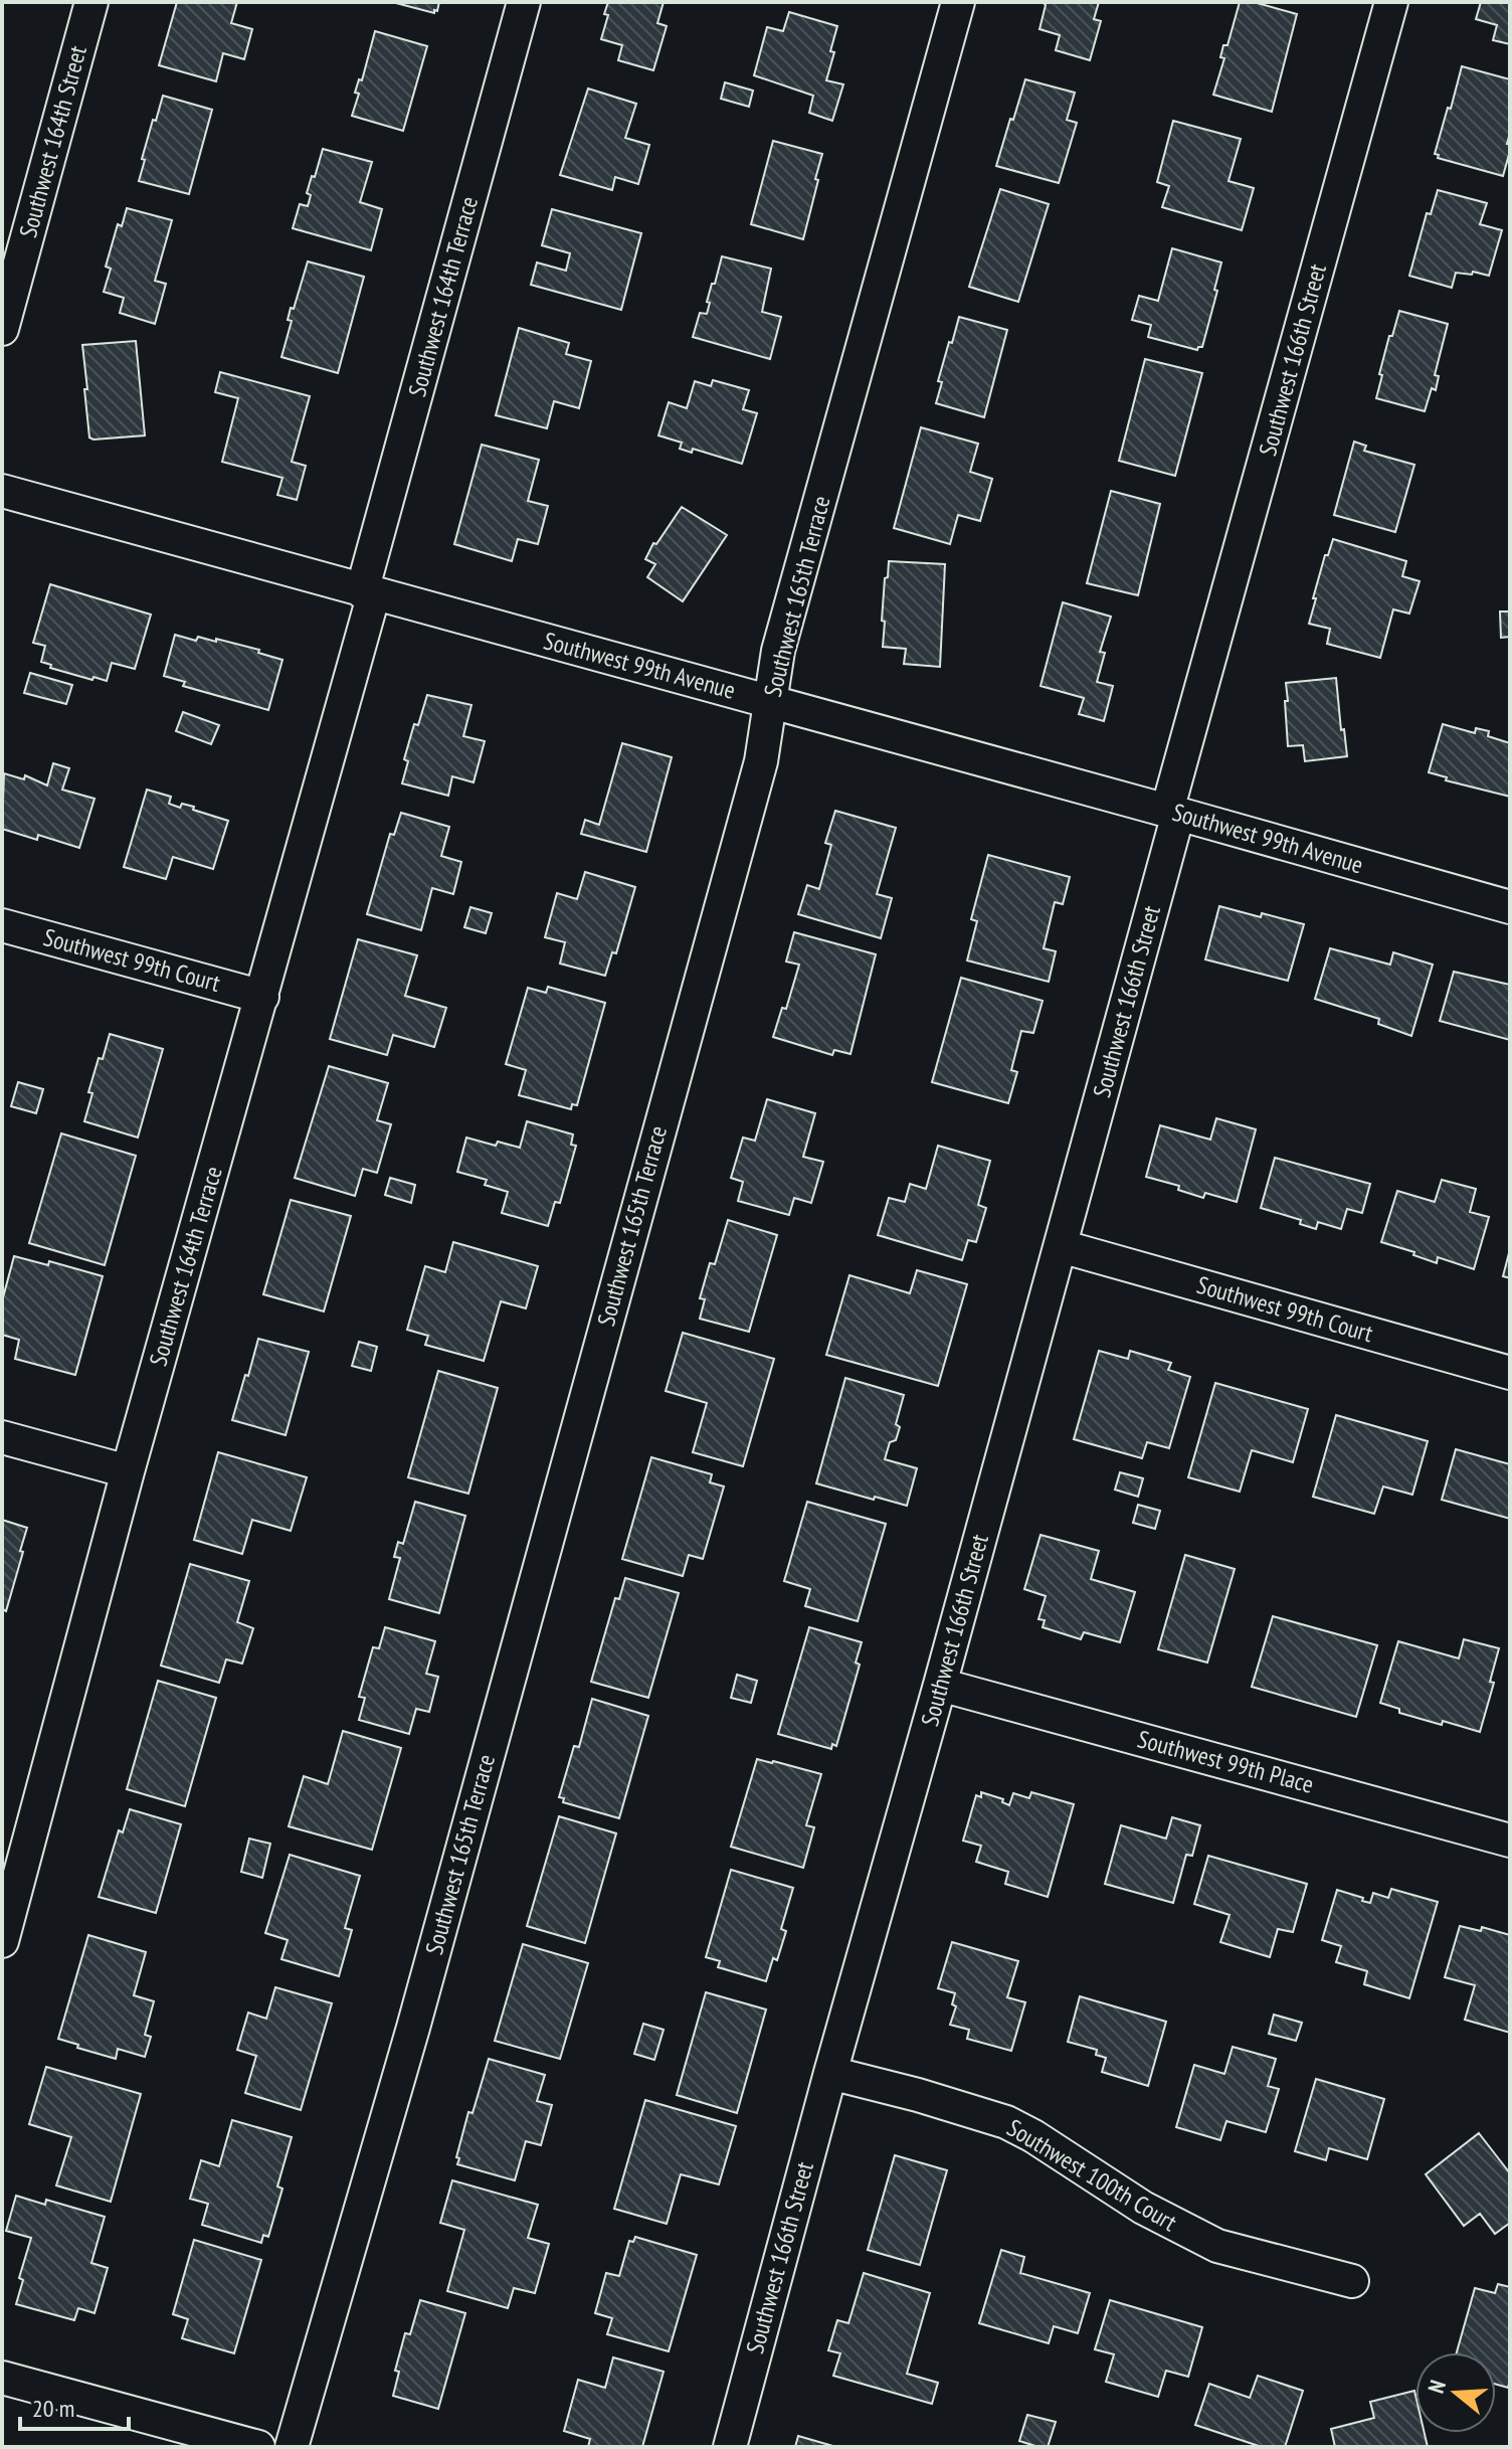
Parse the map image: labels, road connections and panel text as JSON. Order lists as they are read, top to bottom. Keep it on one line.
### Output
{"streets":{"street":["Southwest 164th Street","Southwest 164th Terrace","Southwest 166th Street","Southwest 165th Terrace","Southwest 99th Avenue","Southwest 99th Court","Southwest 99th Place","Southwest 100th Court"]},"crossings":[["Southwest 164th Terrace","Southwest 99th Avenue"],["Southwest 164th Terrace","Southwest 99th Court"],["Southwest 166th Street","Southwest 99th Avenue"],["Southwest 166th Street","Southwest 99th Court"],["Southwest 166th Street","Southwest 99th Place"],["Southwest 166th Street","Southwest 100th Court"],["Southwest 165th Terrace","Southwest 99th Avenue"]],"scale_bar":"20 m","north":"left"}
